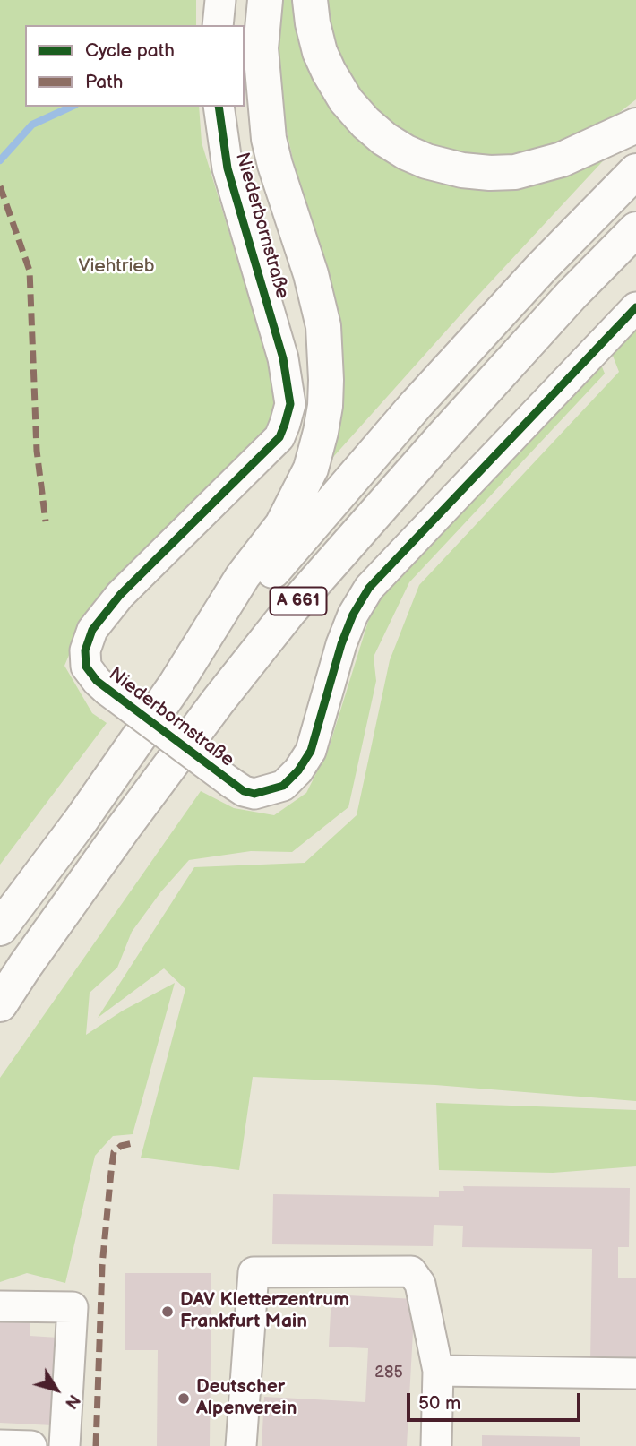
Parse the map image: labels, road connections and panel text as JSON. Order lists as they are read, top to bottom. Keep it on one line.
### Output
{"streets":{"highway":["A 661"],"lane":["Niederbornstraße"]},"parks":["Viehtrieb"],"places":["DAV Kletterzentrum Frankfurt Main","Deutscher Alpenverein"],"house_numbers":["285"],"legend":["Cycle path","Path"],"scale_bar":"50 m","north":"bottom right"}
